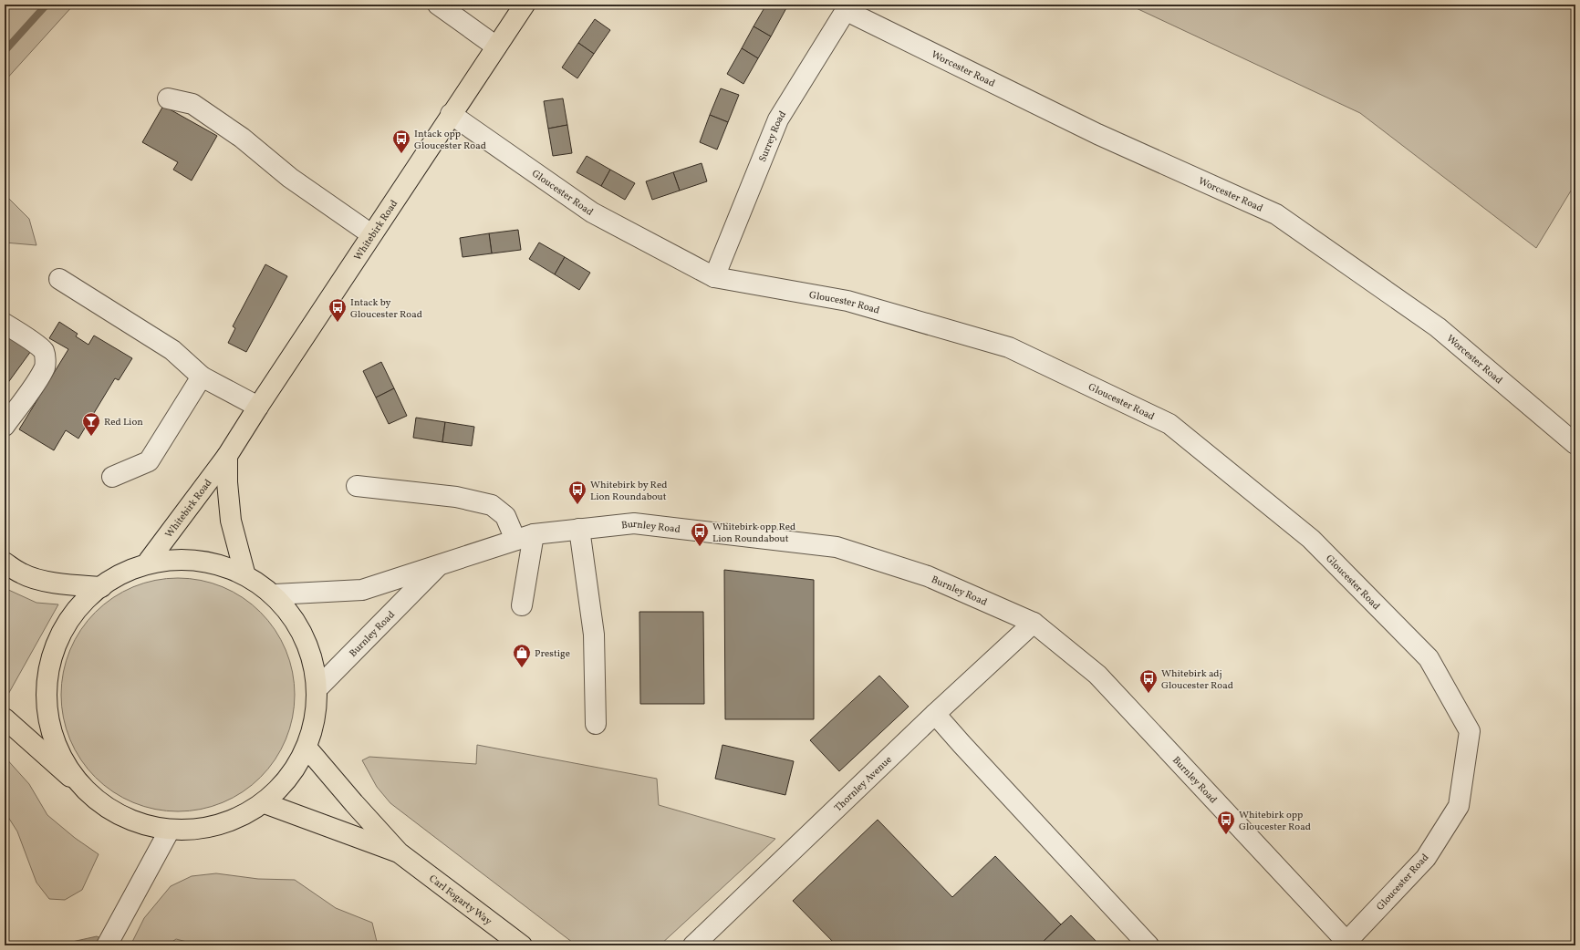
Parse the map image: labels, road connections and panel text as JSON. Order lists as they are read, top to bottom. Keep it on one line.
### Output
{"streets":{"main road":["Whitebirk Road","Carl Fogarty Way"],"street":["Worcester Road","Surrey Road","Gloucester Road","Burnley Road","Thornley Avenue"]},"crossings":[["Worcester Road","Surrey Road"],["Surrey Road","Gloucester Road"],["Gloucester Road","Whitebirk Road"],["Gloucester Road","Burnley Road"],["Burnley Road","Thornley Avenue"]],"places":{"bus stop":["Intack opp Gloucester Road","Intack by Gloucester Road","Whitebirk by Red Lion Roundabout","Whitebirk opp Red Lion Roundabout","Whitebirk adj Gloucester Road","Whitebirk opp Gloucester Road"],"bar":["Red Lion"],"shop":["Prestige"]}}
